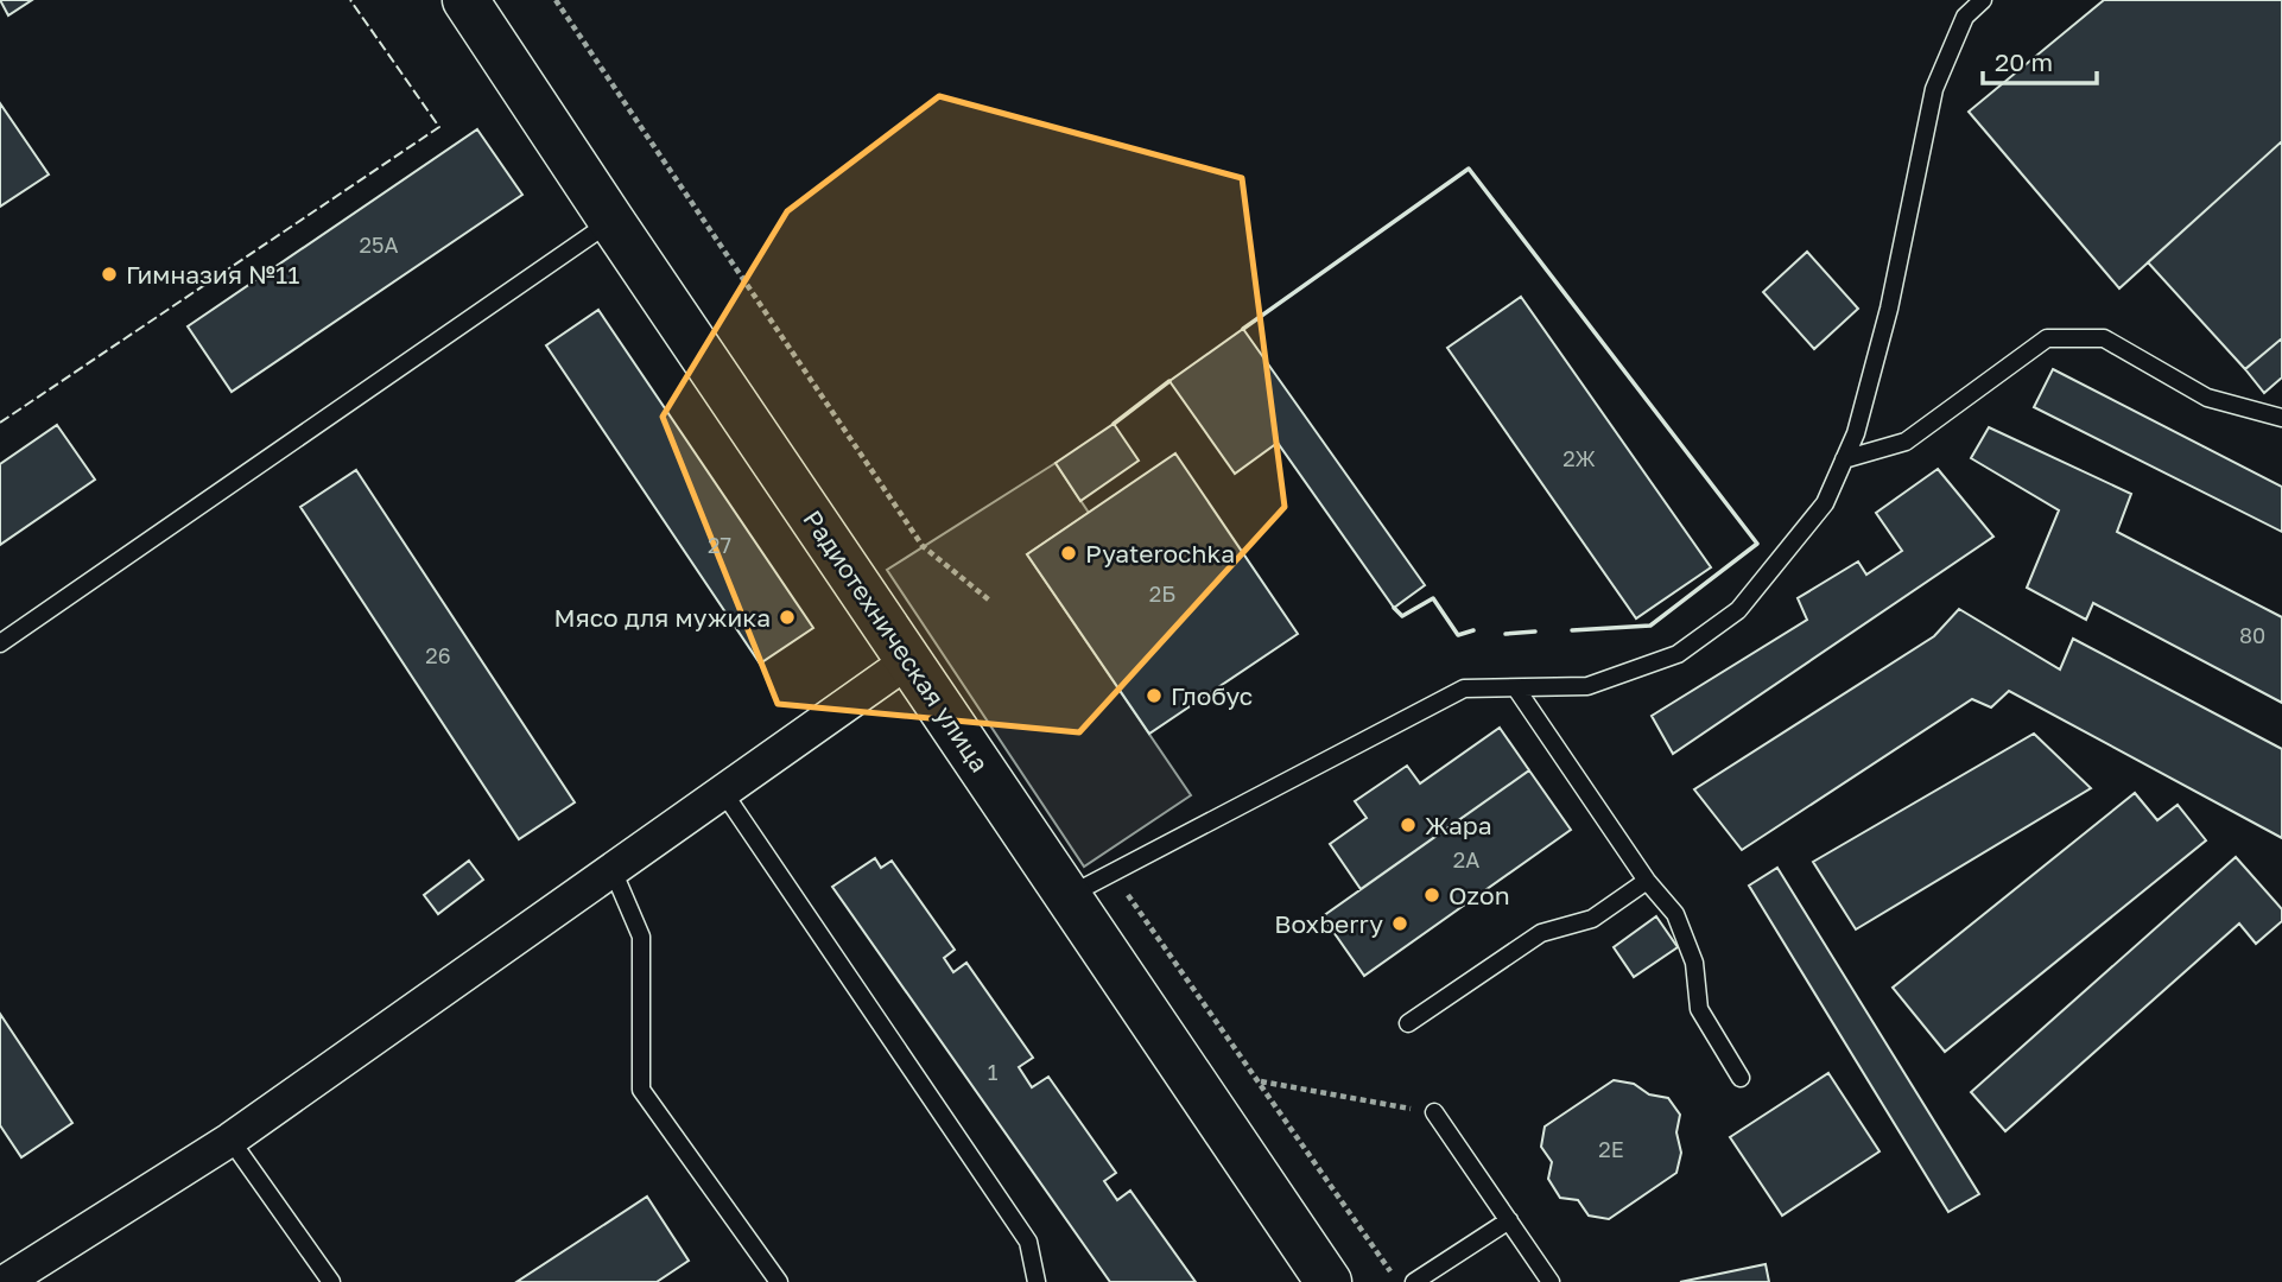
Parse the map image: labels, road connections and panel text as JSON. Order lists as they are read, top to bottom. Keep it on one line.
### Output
{"streets":{"street":["Радиотехническая улица"]},"places":["Гимназия №11","Pyaterochka","Мясо для мужика","Глобус","Жара","Ozon","Boxberry"],"house_numbers":["25А","2Ж","27","2Б","80","26","2А","1","2Е"],"scale_bar":"20 m"}
